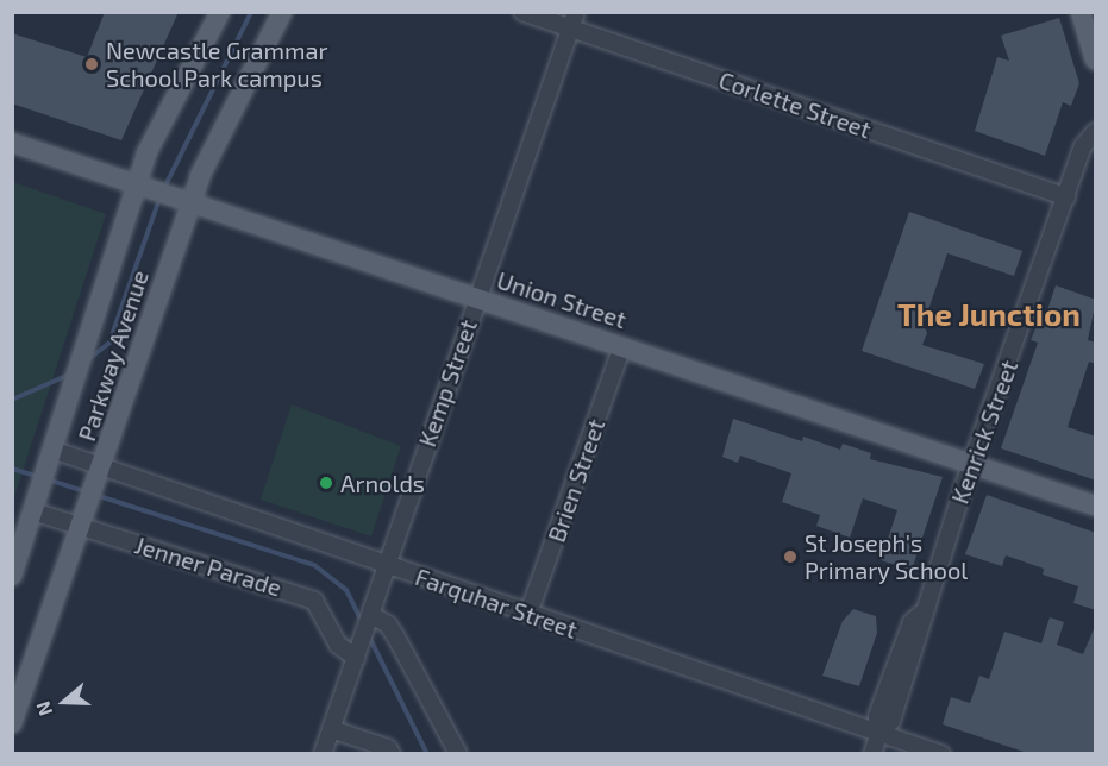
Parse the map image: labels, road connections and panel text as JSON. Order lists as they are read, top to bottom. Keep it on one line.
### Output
{"streets":{"main road":["Union Street","Parkway Avenue"],"street":["Corlette Street","Kemp Street","Kenrick Street","Brien Street","Jenner Parade","Farquhar Street"]},"crossings":[["Corlette Street","Kemp Street"],["Corlette Street","Kenrick Street"],["Union Street","Parkway Avenue"],["Union Street","Kemp Street"],["Union Street","Kenrick Street"],["Union Street","Brien Street"],["Parkway Avenue","Jenner Parade"],["Parkway Avenue","Farquhar Street"],["Kemp Street","Jenner Parade"],["Kemp Street","Farquhar Street"],["Kenrick Street","Farquhar Street"],["Brien Street","Farquhar Street"]],"districts":["The Junction"],"places":["Newcastle Grammar School Park campus","Arnolds","St Joseph's Primary School"],"north":"left"}
